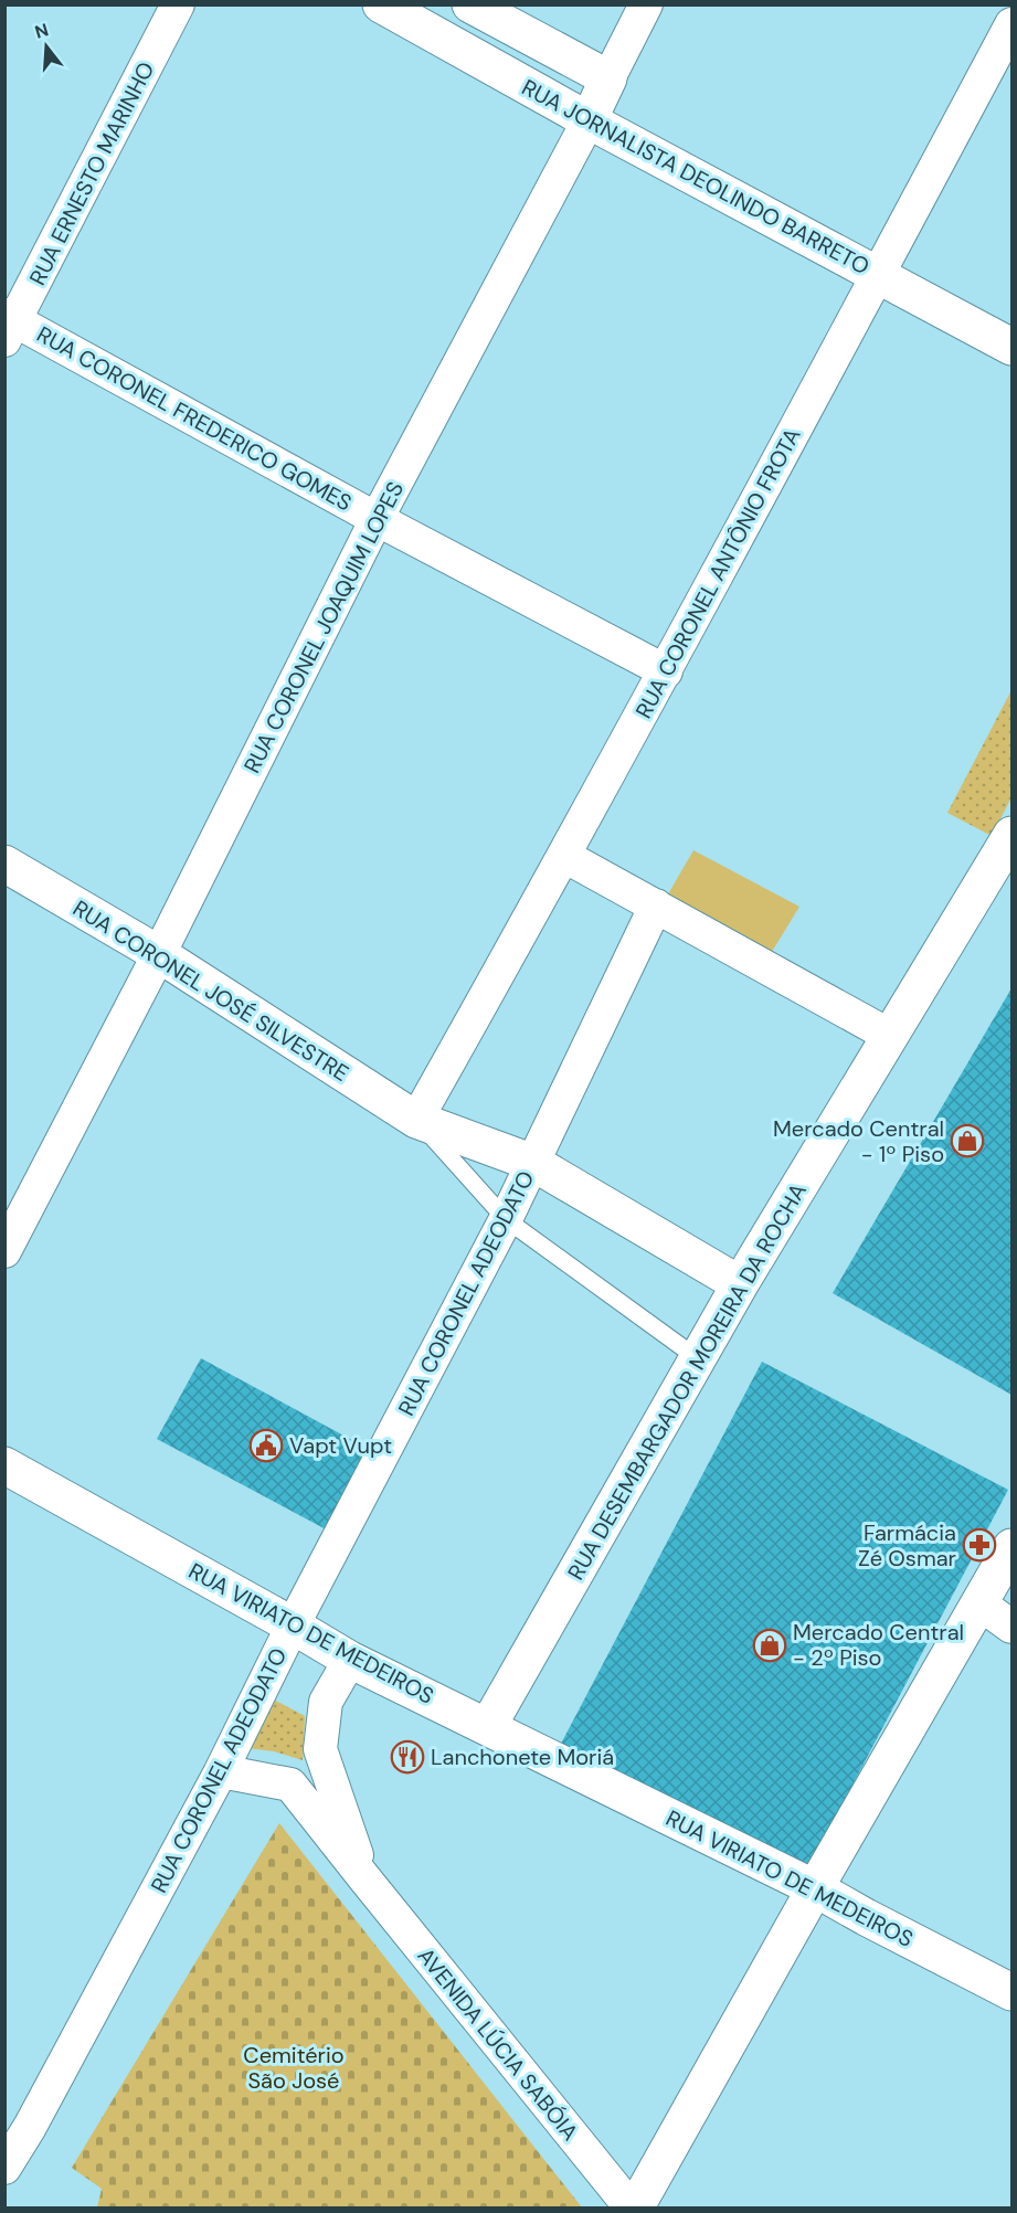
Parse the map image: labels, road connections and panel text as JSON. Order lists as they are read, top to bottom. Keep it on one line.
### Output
{"streets":{"main road":["RUA JORNALISTA DEOLINDO BARRETO","RUA CORONEL JOAQUIM LOPES","RUA CORONEL JOSÉ SILVESTRE","RUA DESEMBARGADOR MOREIRA DA ROCHA","RUA VIRIATO DE MEDEIROS"],"street":["RUA ERNESTO MARINHO","RUA CORONEL FREDERICO GOMES","RUA CORONEL ANTÔNIO FROTA","RUA CORONEL ADEODATO","AVENIDA LÚCIA SABÓIA"]},"crossings":[["RUA ERNESTO MARINHO","RUA CORONEL FREDERICO GOMES"],["RUA JORNALISTA DEOLINDO BARRETO","RUA CORONEL ANTÔNIO FROTA"],["RUA JORNALISTA DEOLINDO BARRETO","RUA CORONEL JOAQUIM LOPES"],["RUA CORONEL FREDERICO GOMES","RUA CORONEL ANTÔNIO FROTA"],["RUA CORONEL FREDERICO GOMES","RUA CORONEL JOAQUIM LOPES"],["RUA CORONEL ANTÔNIO FROTA","RUA CORONEL JOSÉ SILVESTRE"],["RUA CORONEL JOAQUIM LOPES","RUA CORONEL JOSÉ SILVESTRE"],["RUA CORONEL JOSÉ SILVESTRE","RUA CORONEL ADEODATO"],["RUA CORONEL JOSÉ SILVESTRE","RUA DESEMBARGADOR MOREIRA DA ROCHA"],["RUA CORONEL ADEODATO","RUA VIRIATO DE MEDEIROS"],["RUA CORONEL ADEODATO","AVENIDA LÚCIA SABÓIA"],["RUA DESEMBARGADOR MOREIRA DA ROCHA","RUA VIRIATO DE MEDEIROS"],["RUA VIRIATO DE MEDEIROS","AVENIDA LÚCIA SABÓIA"]],"parks":["Cemitério São José"],"places":{"shop":["Mercado Central - 1º Piso","Mercado Central - 2º Piso"],"public building":["Vapt Vupt"],"pharmacy":["Farmácia Zé Osmar"],"restaurant":["Lanchonete Moriá"]},"north":"top"}
